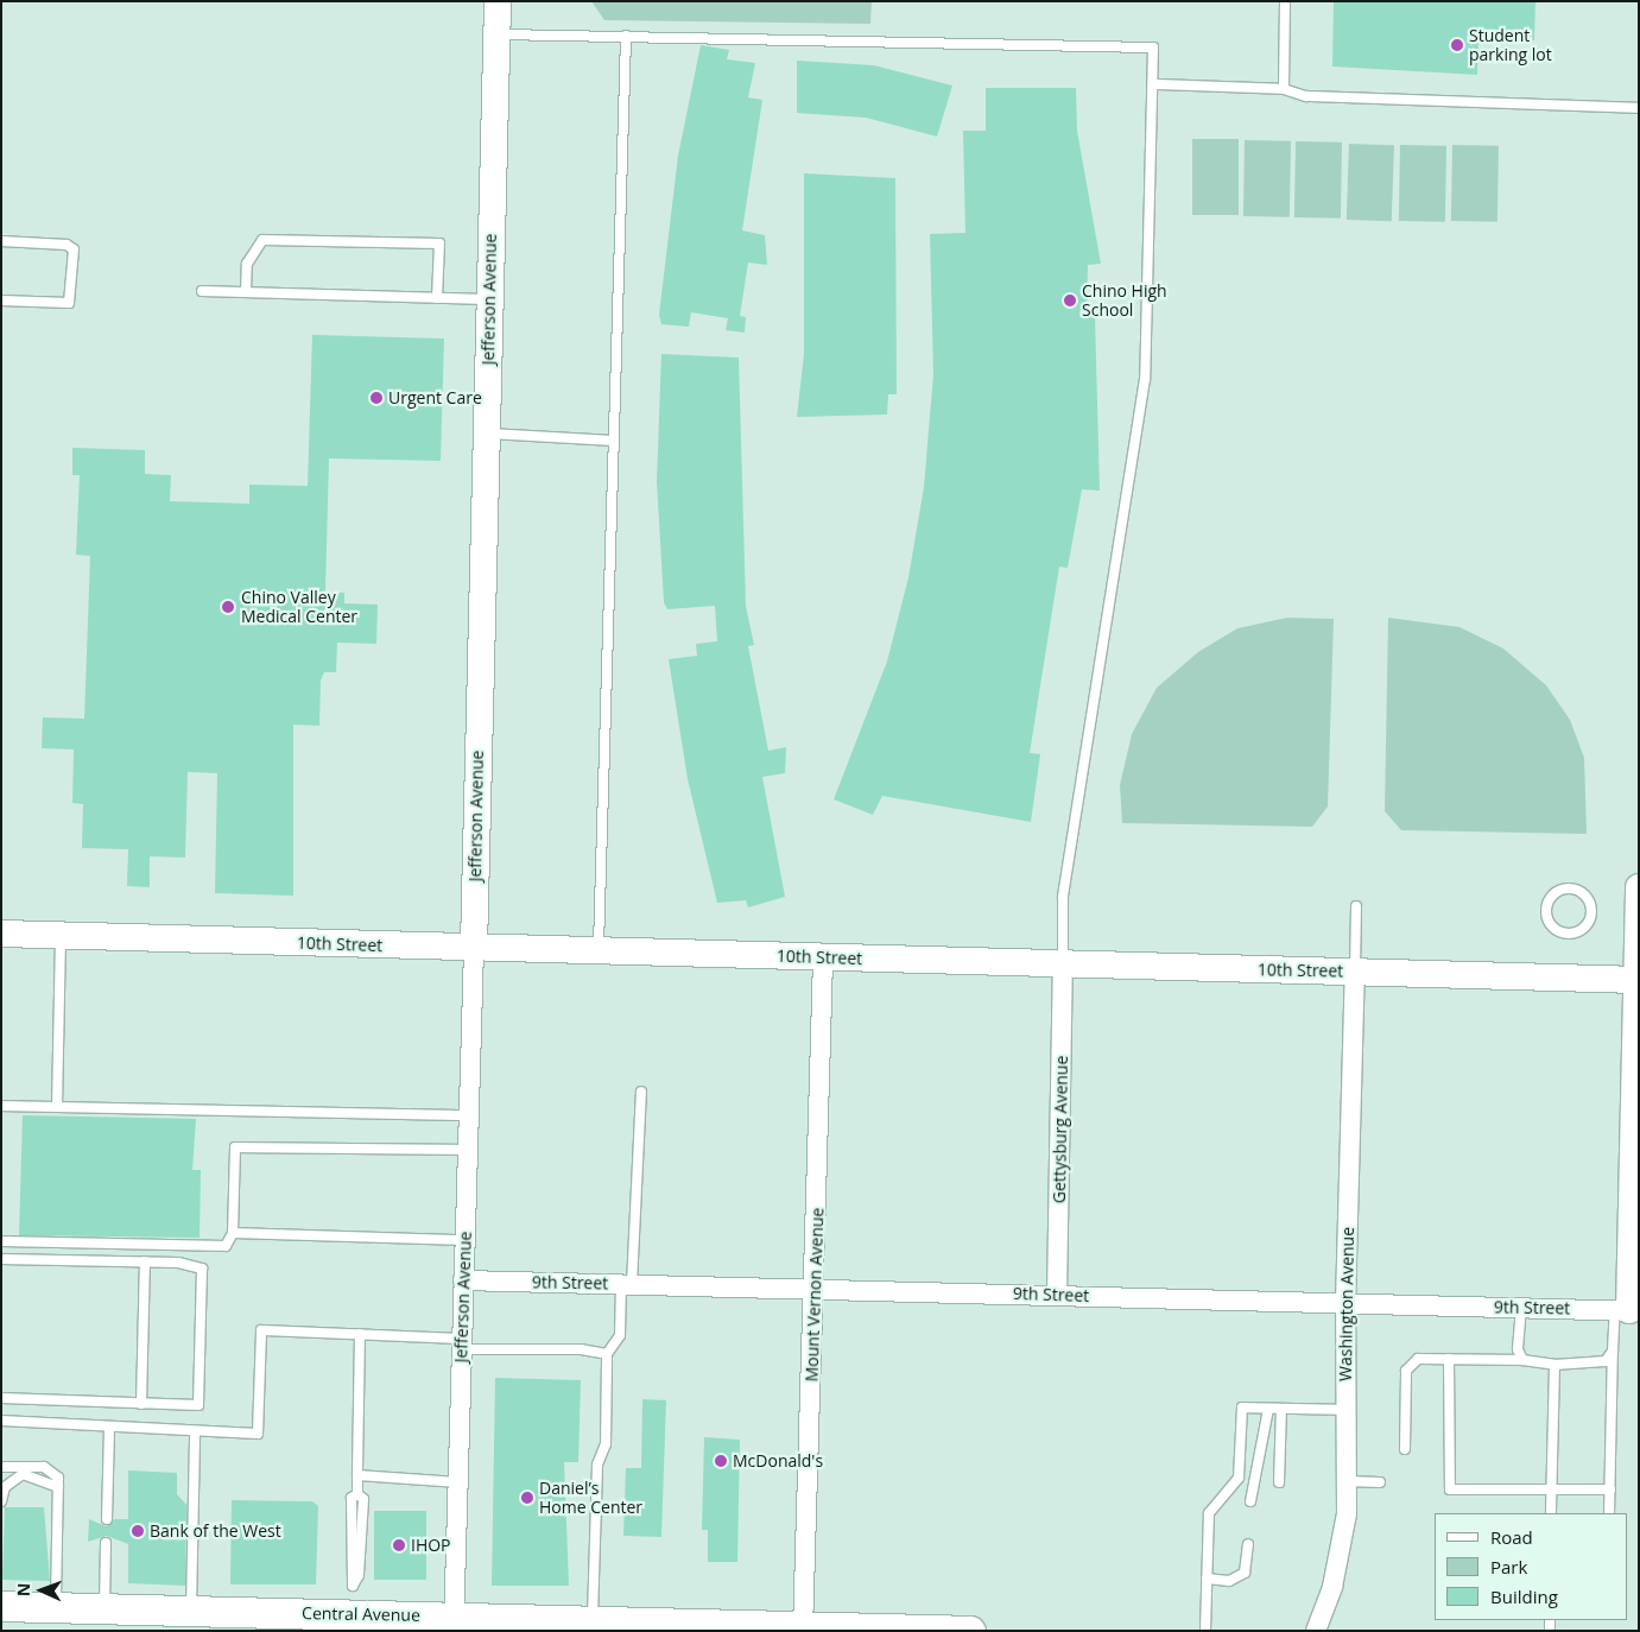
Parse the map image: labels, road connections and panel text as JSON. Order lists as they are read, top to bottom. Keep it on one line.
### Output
{"streets":{"main road":["Central Avenue"],"street":["Jefferson Avenue","10th Street","Gettysburg Avenue","9th Street","Mount Vernon Avenue","Washington Avenue"]},"crossings":[["Jefferson Avenue","10th Street"],["Jefferson Avenue","9th Street"],["Jefferson Avenue","Central Avenue"],["10th Street","Gettysburg Avenue"],["10th Street","Mount Vernon Avenue"],["10th Street","Washington Avenue"],["Gettysburg Avenue","9th Street"],["9th Street","Mount Vernon Avenue"],["9th Street","Washington Avenue"],["Mount Vernon Avenue","Central Avenue"]],"places":["Student parking lot","Chino High School","Urgent Care","Chino Valley Medical Center","McDonald's","Daniel’s Home Center","Bank of the West","IHOP"],"legend":["Road","Park","Building"],"north":"left"}
